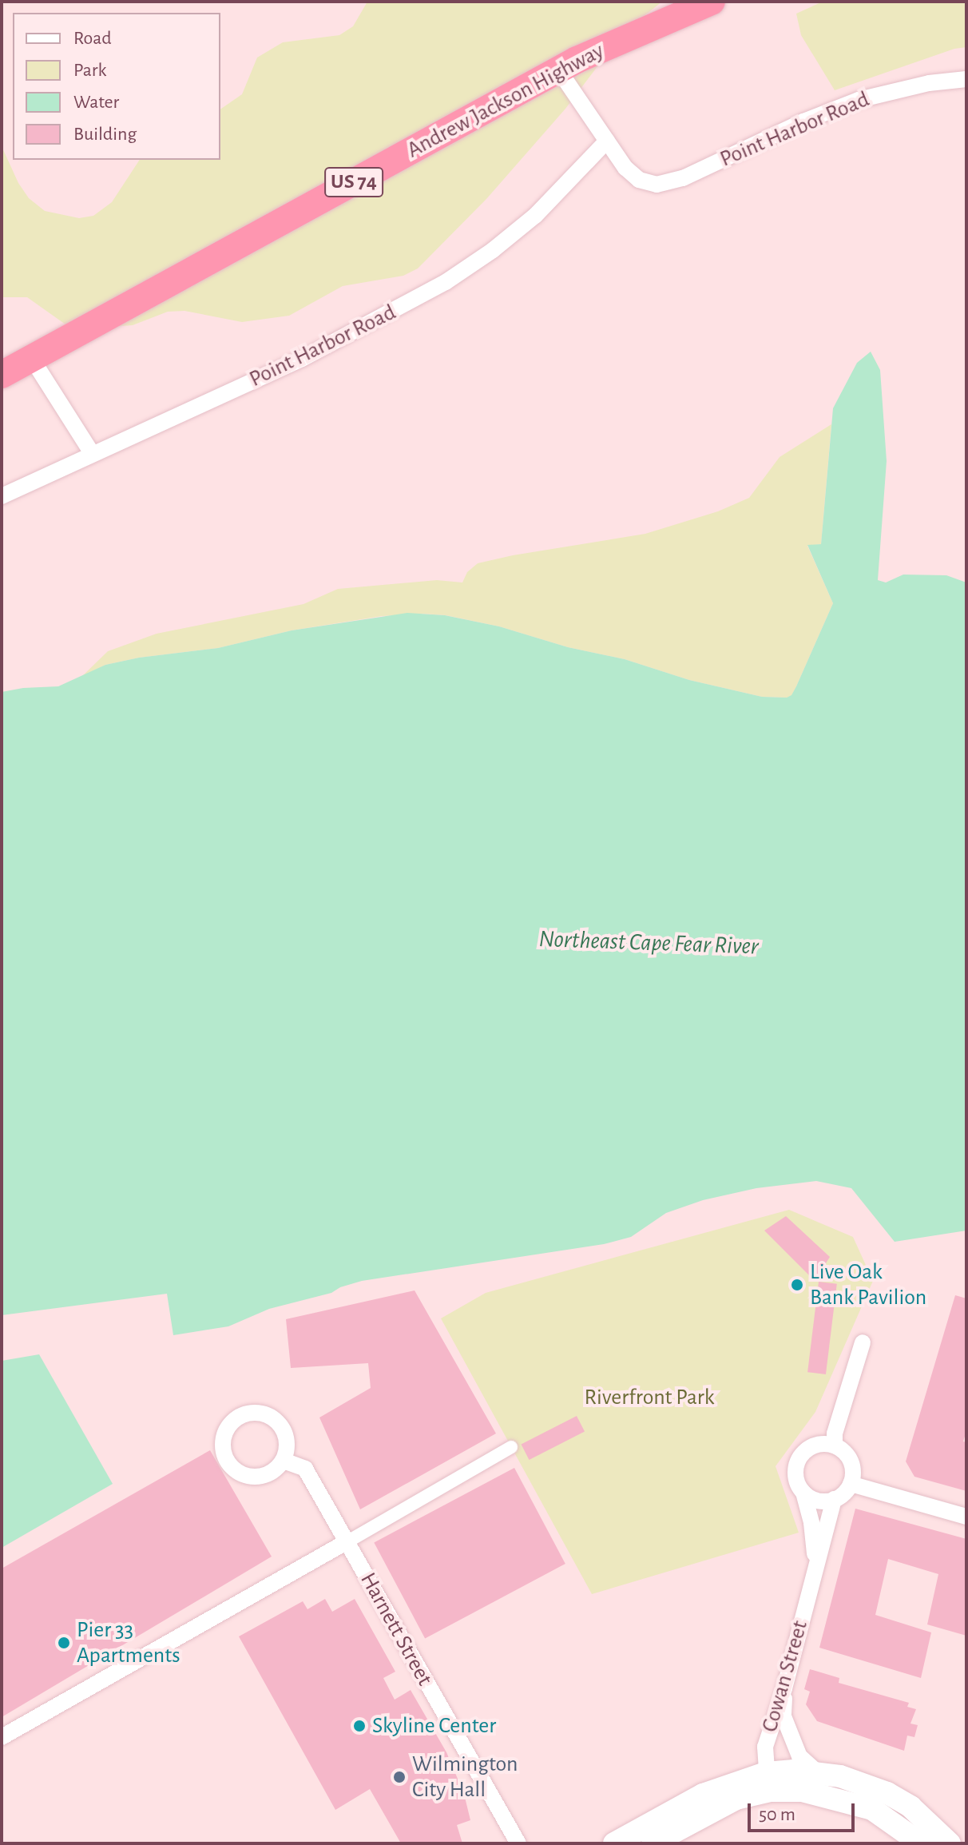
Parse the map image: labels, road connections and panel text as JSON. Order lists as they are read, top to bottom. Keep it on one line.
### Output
{"streets":{"highway":["Andrew Jackson Highway","US 74"],"street":["Point Harbor Road","Harnett Street","Cowan Street"]},"crossings":[["Andrew Jackson Highway","Point Harbor Road"]],"water":["Northeast Cape Fear River"],"parks":["Riverfront Park"],"places":["Live Oak Bank Pavilion","Pier 33 Apartments","Skyline Center","Wilmington City Hall"],"legend":["Road","Park","Water","Building"],"scale_bar":"50 m"}
